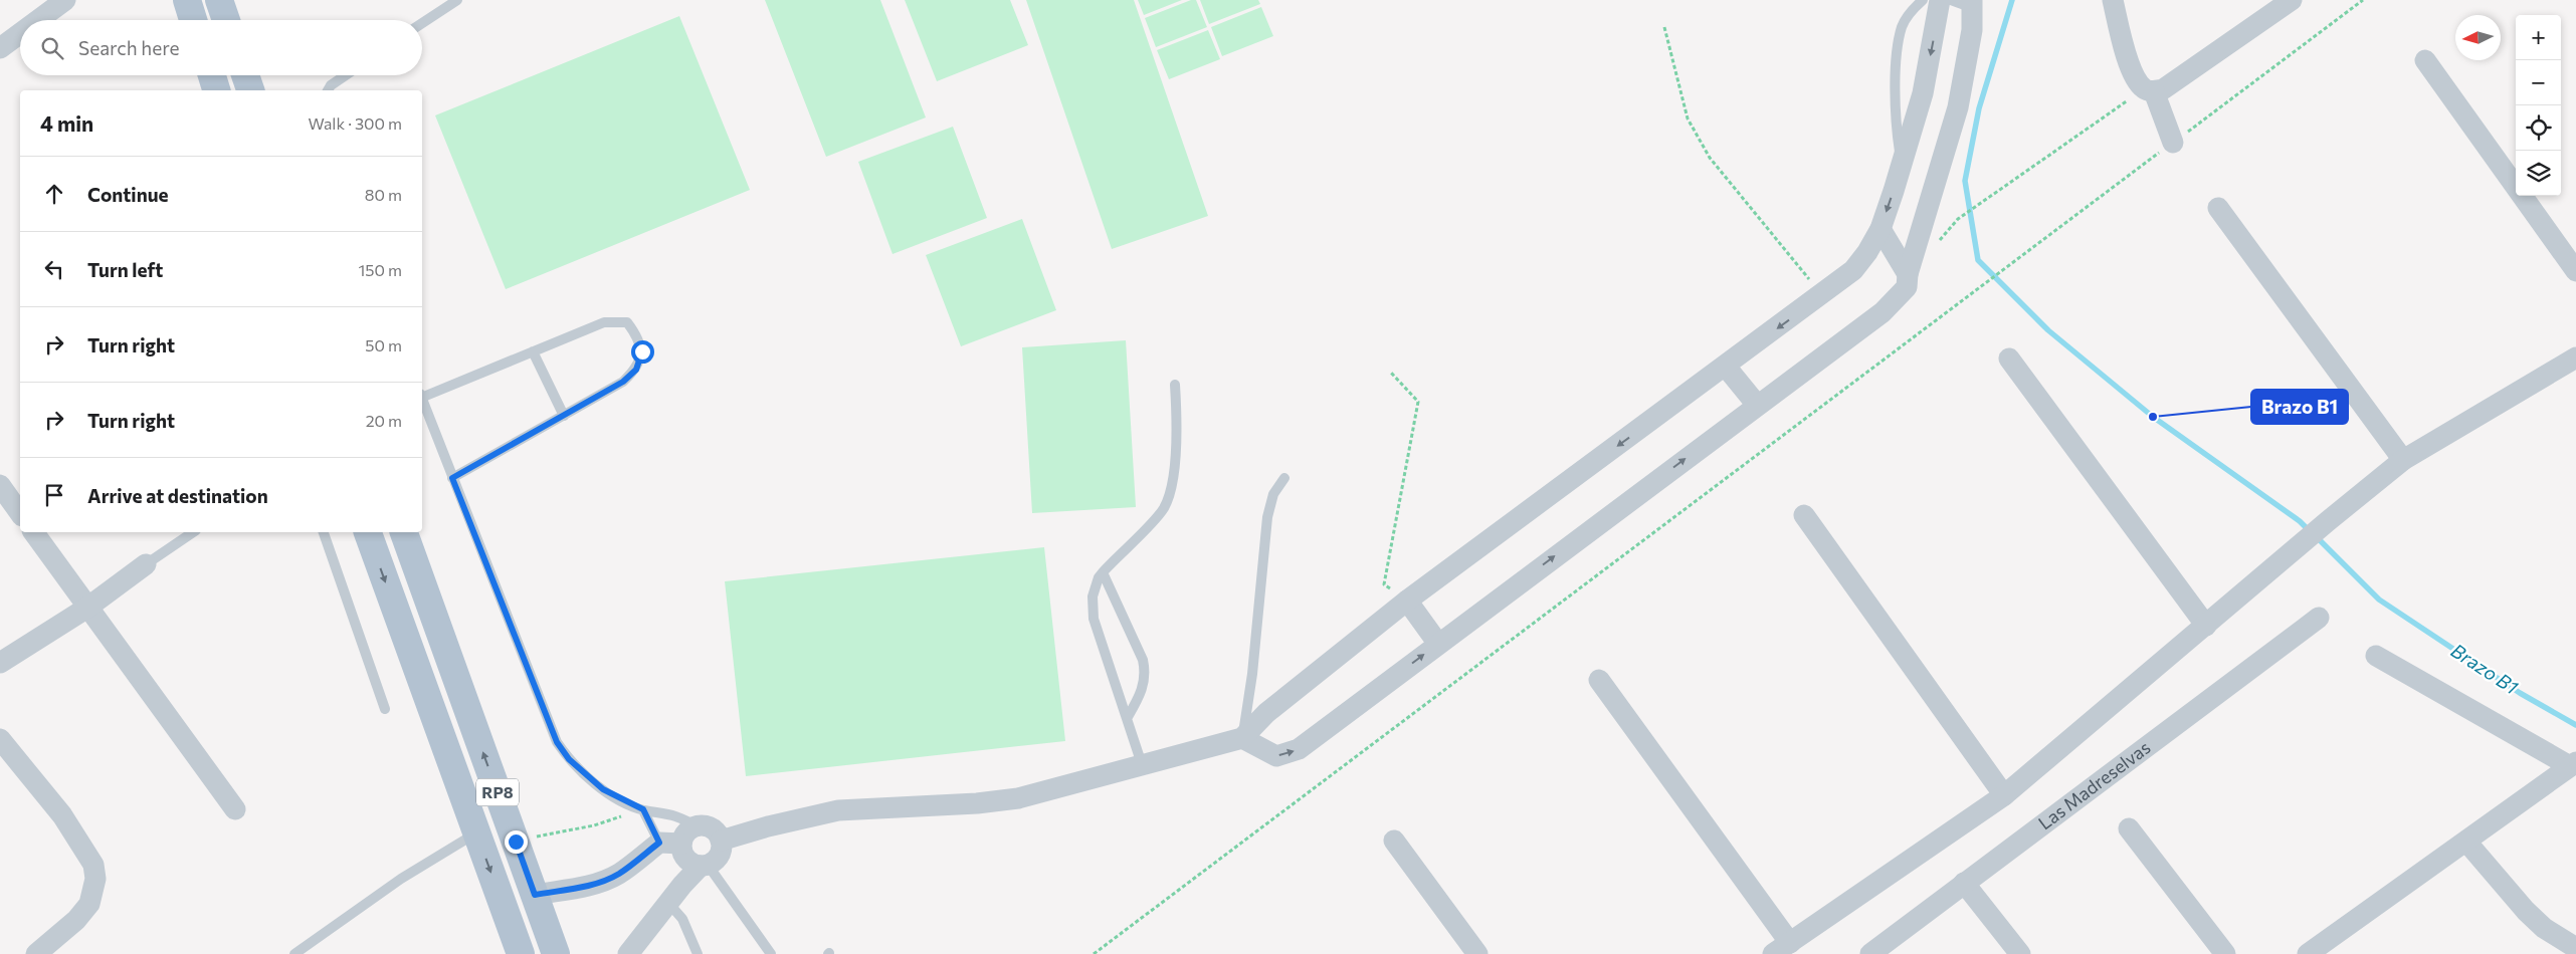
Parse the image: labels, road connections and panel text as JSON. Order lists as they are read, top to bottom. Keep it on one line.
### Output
{"streets":{"main road":["RP8"],"street":["Las Madreselvas"]},"water":["Brazo B1"],"places":["Brazo B1"],"north":"left","page":{"map_buttons":["+","−"],"search":"Search here","heading":["4 min","Walk · 300 m"],"list":[["Continue","80 m"],["Turn left","150 m"],["Turn right","50 m"],["Turn right","20 m"],"Arrive at destination"]}}
